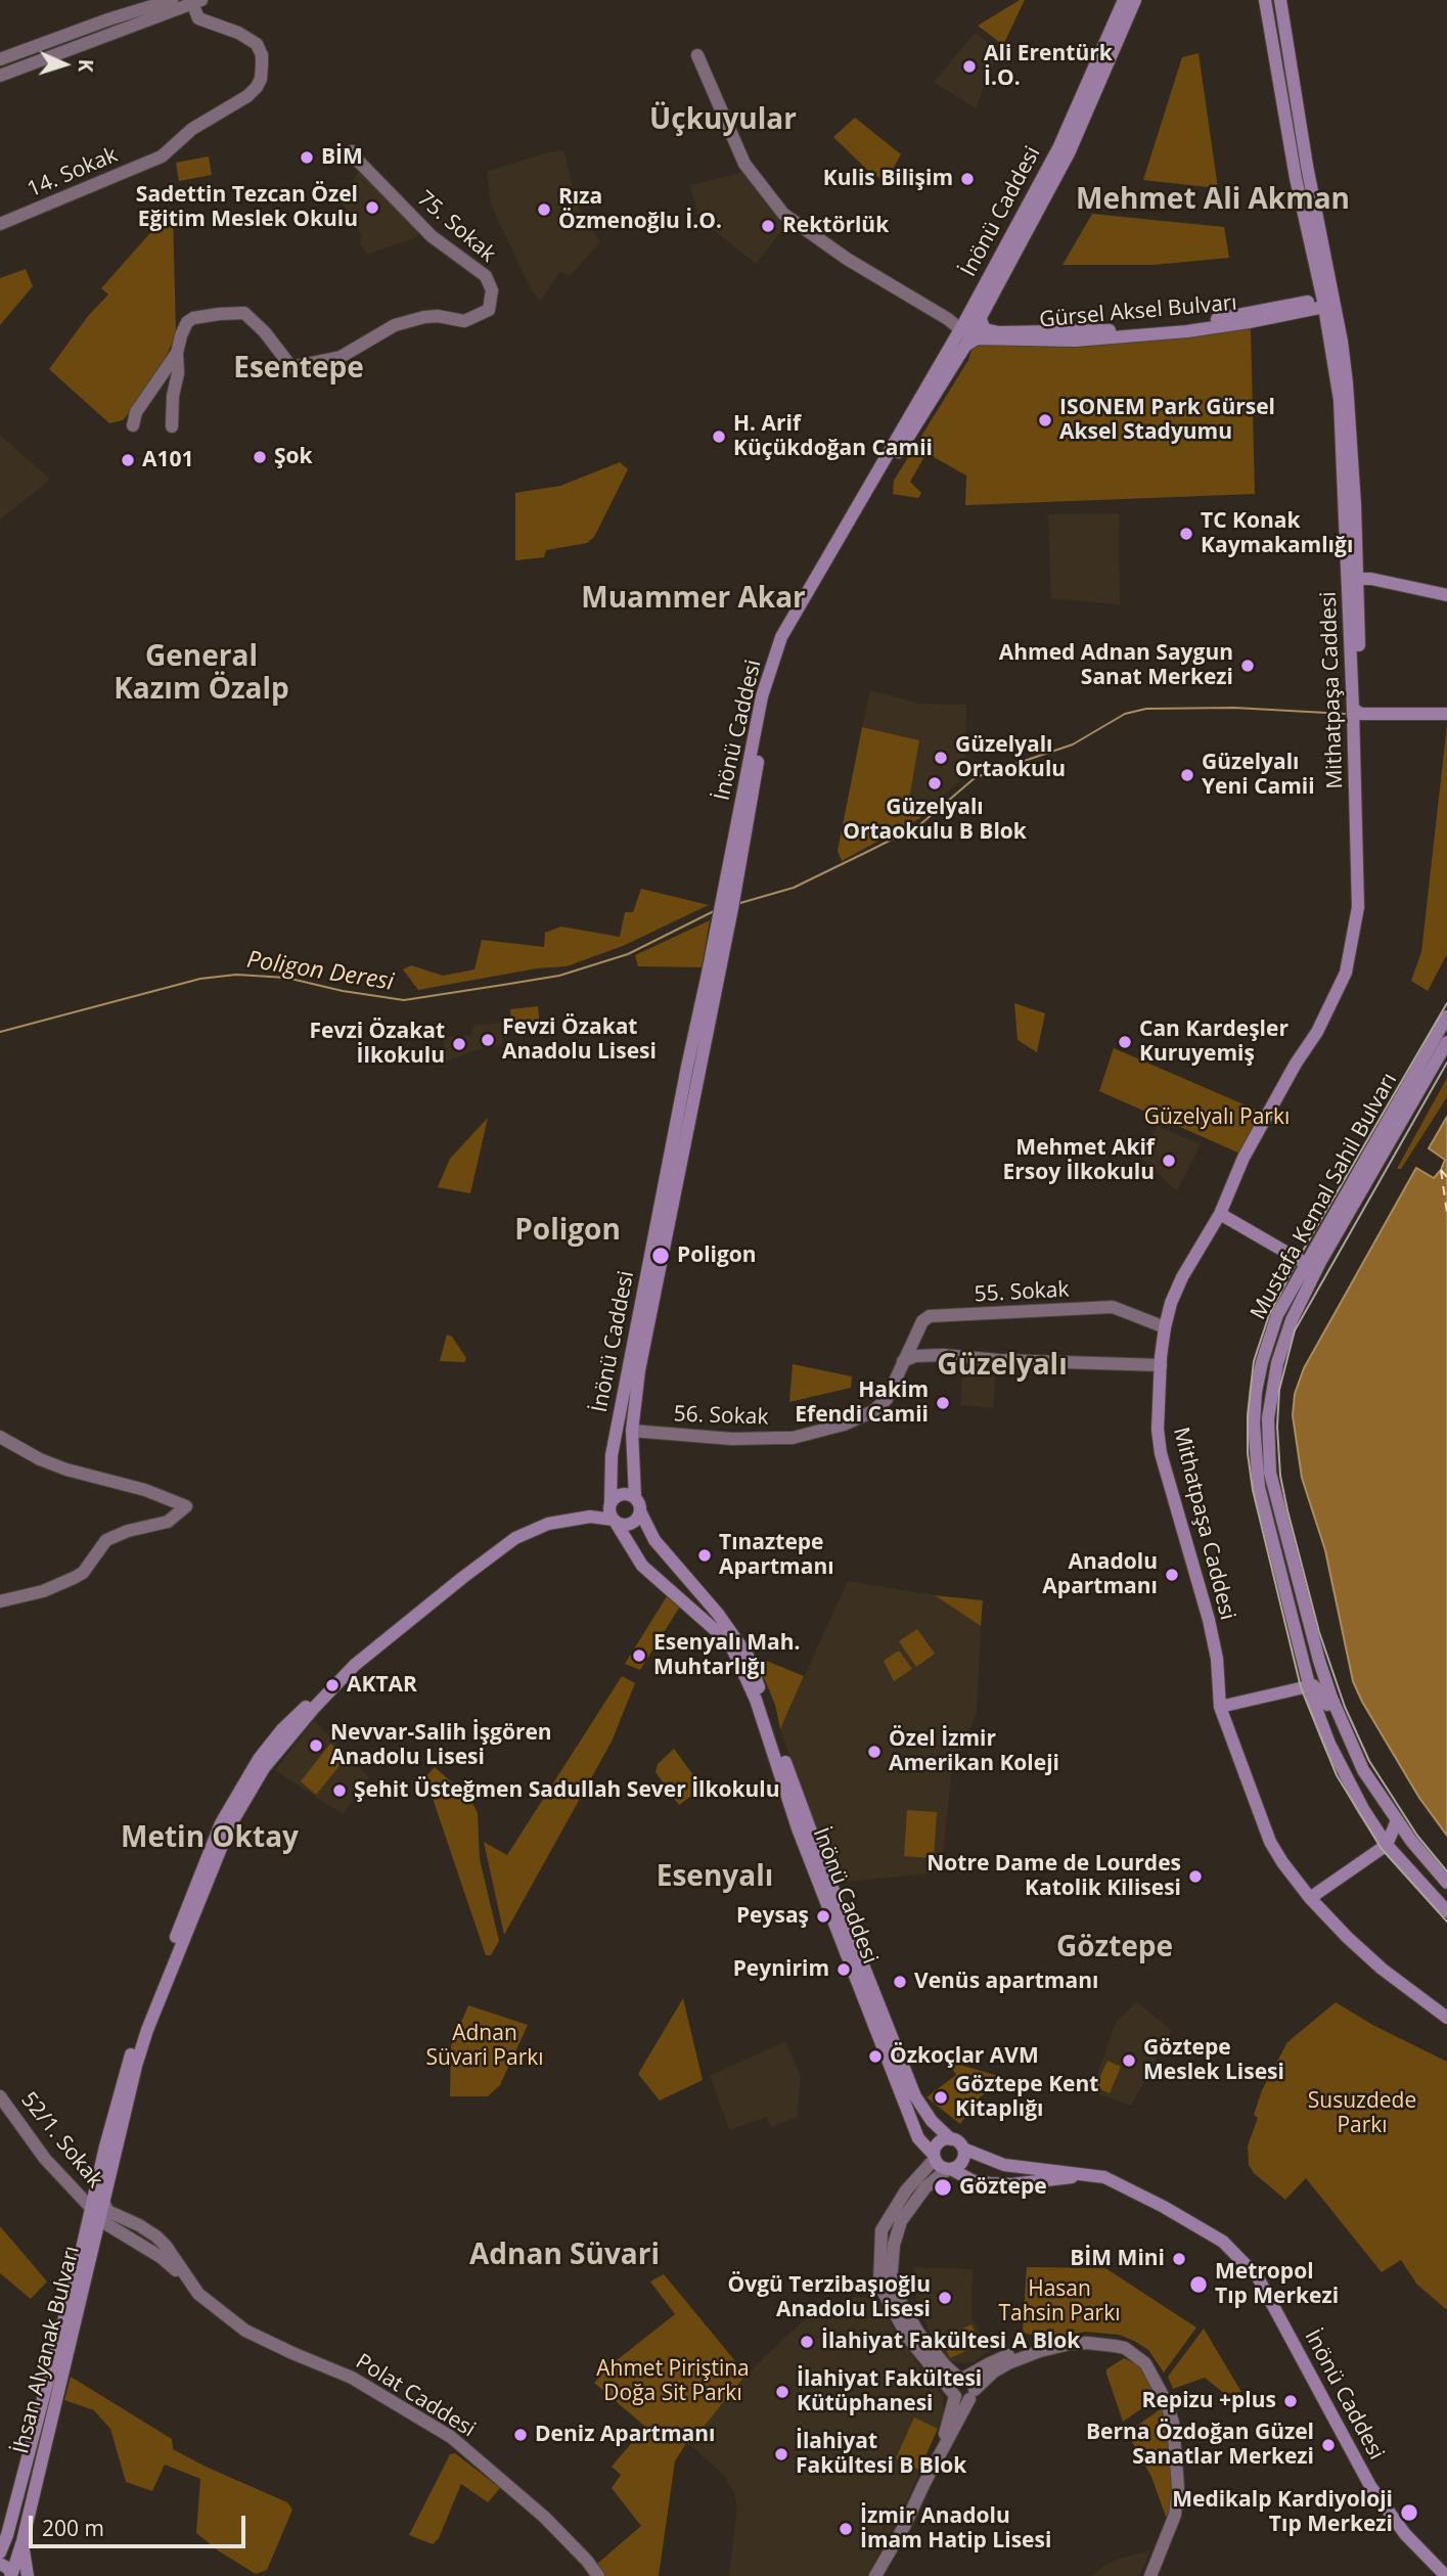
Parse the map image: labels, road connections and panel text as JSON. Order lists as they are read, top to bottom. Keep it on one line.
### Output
{"streets":{"main road":["İnönü Caddesi","Gürsel Aksel Bulvarı","Mithatpaşa Caddesi","Mustafa Kemal Sahil Bulvarı","İhsan Alyanak Bulvarı"],"street":["14. Sokak","75. Sokak","55. Sokak","56. Sokak","52/1. Sokak","Polat Caddesi"]},"crossings":[["İnönü Caddesi","Gürsel Aksel Bulvarı"],["İnönü Caddesi","56. Sokak"],["Gürsel Aksel Bulvarı","Mithatpaşa Caddesi"],["Mithatpaşa Caddesi","55. Sokak"],["55. Sokak","56. Sokak"],["52/1. Sokak","İhsan Alyanak Bulvarı"],["52/1. Sokak","Polat Caddesi"],["İhsan Alyanak Bulvarı","Polat Caddesi"]],"districts":["Üçkuyular","Mehmet Ali Akman","Esentepe","Muammer Akar","General Kazım Özalp","Poligon","Güzelyalı","Metin Oktay","Esenyalı","Göztepe","Adnan Süvari"],"water":["Poligon Deresi"],"parks":["Güzelyalı Parkı","Adnan Süvari Parkı","Susuzdede Parkı","Hasan Tahsin Parkı","Ahmet Piriştina Doğa Sit Parkı"],"places":["Ali Erentürk İ.O.","BİM","Kulis Bilişim","Sadettin Tezcan Özel Eğitim Meslek Okulu","Rıza Özmenoğlu İ.O.","Rektörlük","ISONEM Park Gürsel Aksel Stadyumu","H. Arif Küçükdoğan Camii","Şok","A101","TC Konak Kaymakamlığı","Ahmed Adnan Saygun Sanat Merkezi","Güzelyalı Ortaokulu","Güzelyalı Yeni Camii","Güzelyalı Ortaokulu B Blok","Fevzi Özakat Anadolu Lisesi","Can Kardeşler Kuruyemiş","Fevzi Özakat İlkokulu","Mehmet Akif Ersoy İlkokulu","Poligon","Hakim Efendi Camii","Tınaztepe Apartmanı","Anadolu Apartmanı","Esenyalı Mah. Muhtarlığı","AKTAR","Nevvar-Salih İşgören Anadolu Lisesi","Özel İzmir Amerikan Koleji","Şehit Üsteğmen Sadullah Sever İlkokulu","Notre Dame de Lourdes Katolik Kilisesi","Peysaş","Peynirim","Venüs apartmanı","Özkoçlar AVM","Göztepe Meslek Lisesi","Göztepe Kent Kitaplığı","Göztepe","BİM Mini","Metropol Tıp Merkezi","Övgü Terzibaşıoğlu Anadolu Lisesi","İlahiyat Fakültesi A Blok","İlahiyat Fakültesi Kütüphanesi","Repizu +plus","Deniz Apartmanı","Berna Özdoğan Güzel Sanatlar Merkezi","İlahiyat Fakültesi B Blok","Medikalp Kardiyoloji Tıp Merkezi","İzmir Anadolu İmam Hatip Lisesi"],"scale_bar":"200 m","north":"right"}
